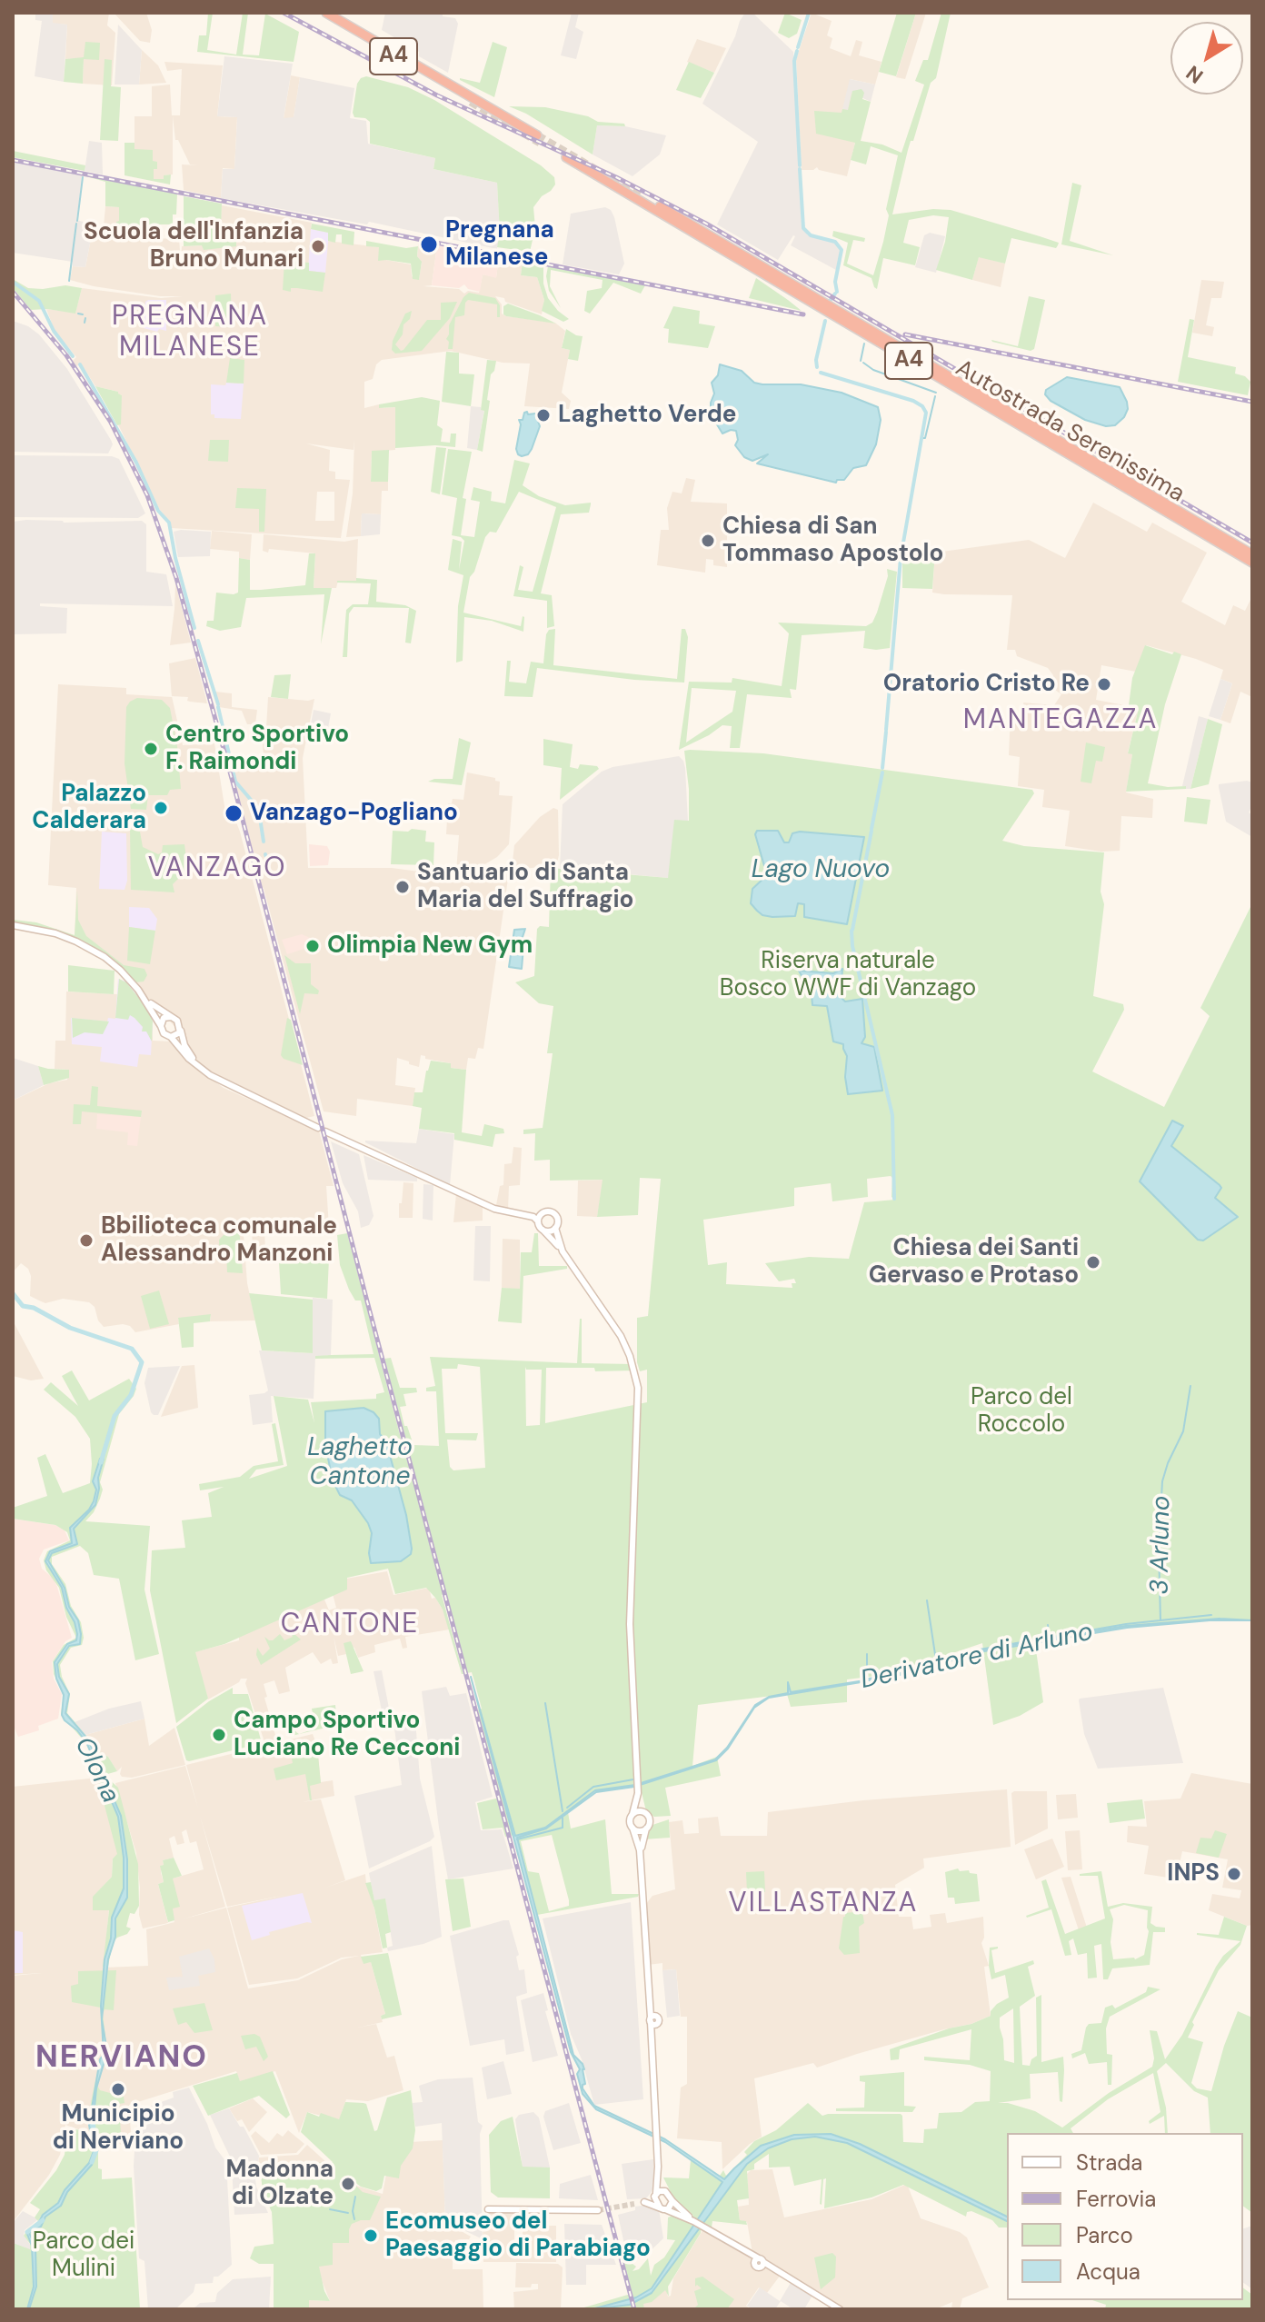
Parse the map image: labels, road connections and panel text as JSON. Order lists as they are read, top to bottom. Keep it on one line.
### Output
{"streets":{"highway":["A4","Autostrada Serenissima"]},"districts":["PREGNANA MILANESE","MANTEGAZZA","VANZAGO","CANTONE","VILLASTANZA","NERVIANO"],"water":["Lago Nuovo","Laghetto Cantone","3 Arluno","Derivatore di Arluno","Olona"],"parks":["Riserva naturale Bosco WWF di Vanzago","Parco del Roccolo","Parco dei Mulini"],"places":["Pregnana Milanese","Scuola dell'Infanzia Bruno Munari","Laghetto Verde","Chiesa di San Tommaso Apostolo","Oratorio Cristo Re","Centro Sportivo F. Raimondi","Palazzo Calderara","Vanzago-Pogliano","Santuario di Santa Maria del Suffragio","Olimpia New Gym","Bbilioteca comunale Alessandro Manzoni","Chiesa dei Santi Gervaso e Protaso","Campo Sportivo Luciano Re Cecconi","INPS","Municipio di Nerviano","Madonna di Olzate","Ecomuseo del Paesaggio di Parabiago"],"legend":["Strada","Ferrovia","Parco","Acqua"],"north":"bottom left"}
